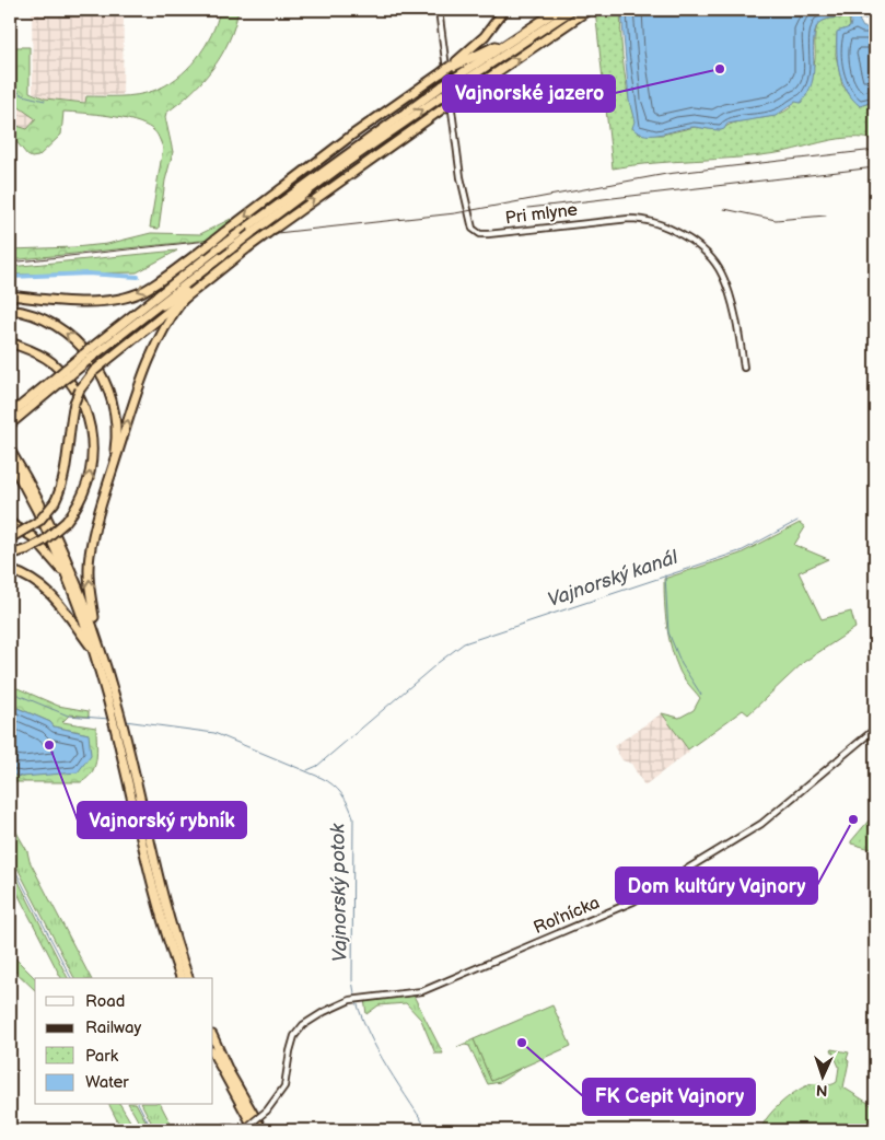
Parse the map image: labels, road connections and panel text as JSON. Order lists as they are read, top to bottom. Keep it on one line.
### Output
{"streets":{"street":["Pri mlyne","Roľnícka"]},"water":["Vajnorský kanál","Vajnorský potok"],"places":["Vajnorské jazero","Vajnorský rybník","Dom kultúry Vajnory","FK Cepit Vajnory"],"legend":["Road","Railway","Park","Water"],"north":"bottom"}
